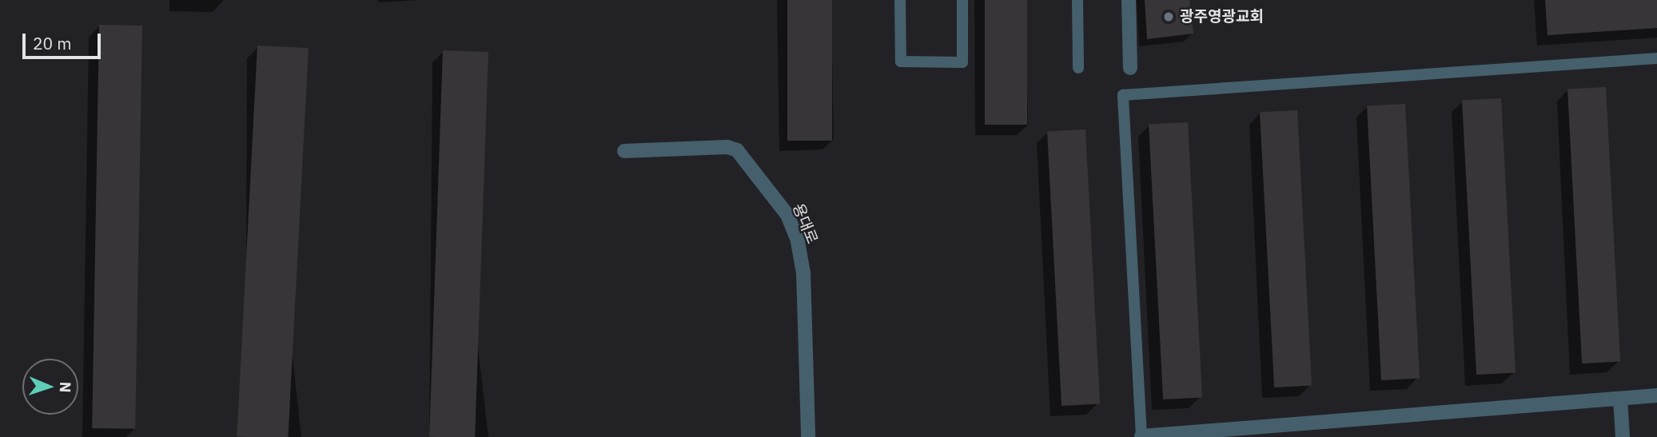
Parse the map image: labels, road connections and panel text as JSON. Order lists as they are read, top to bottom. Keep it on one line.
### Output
{"streets":{"street":["용대로"]},"places":["광주영광교회"],"scale_bar":"20 m","north":"right"}
